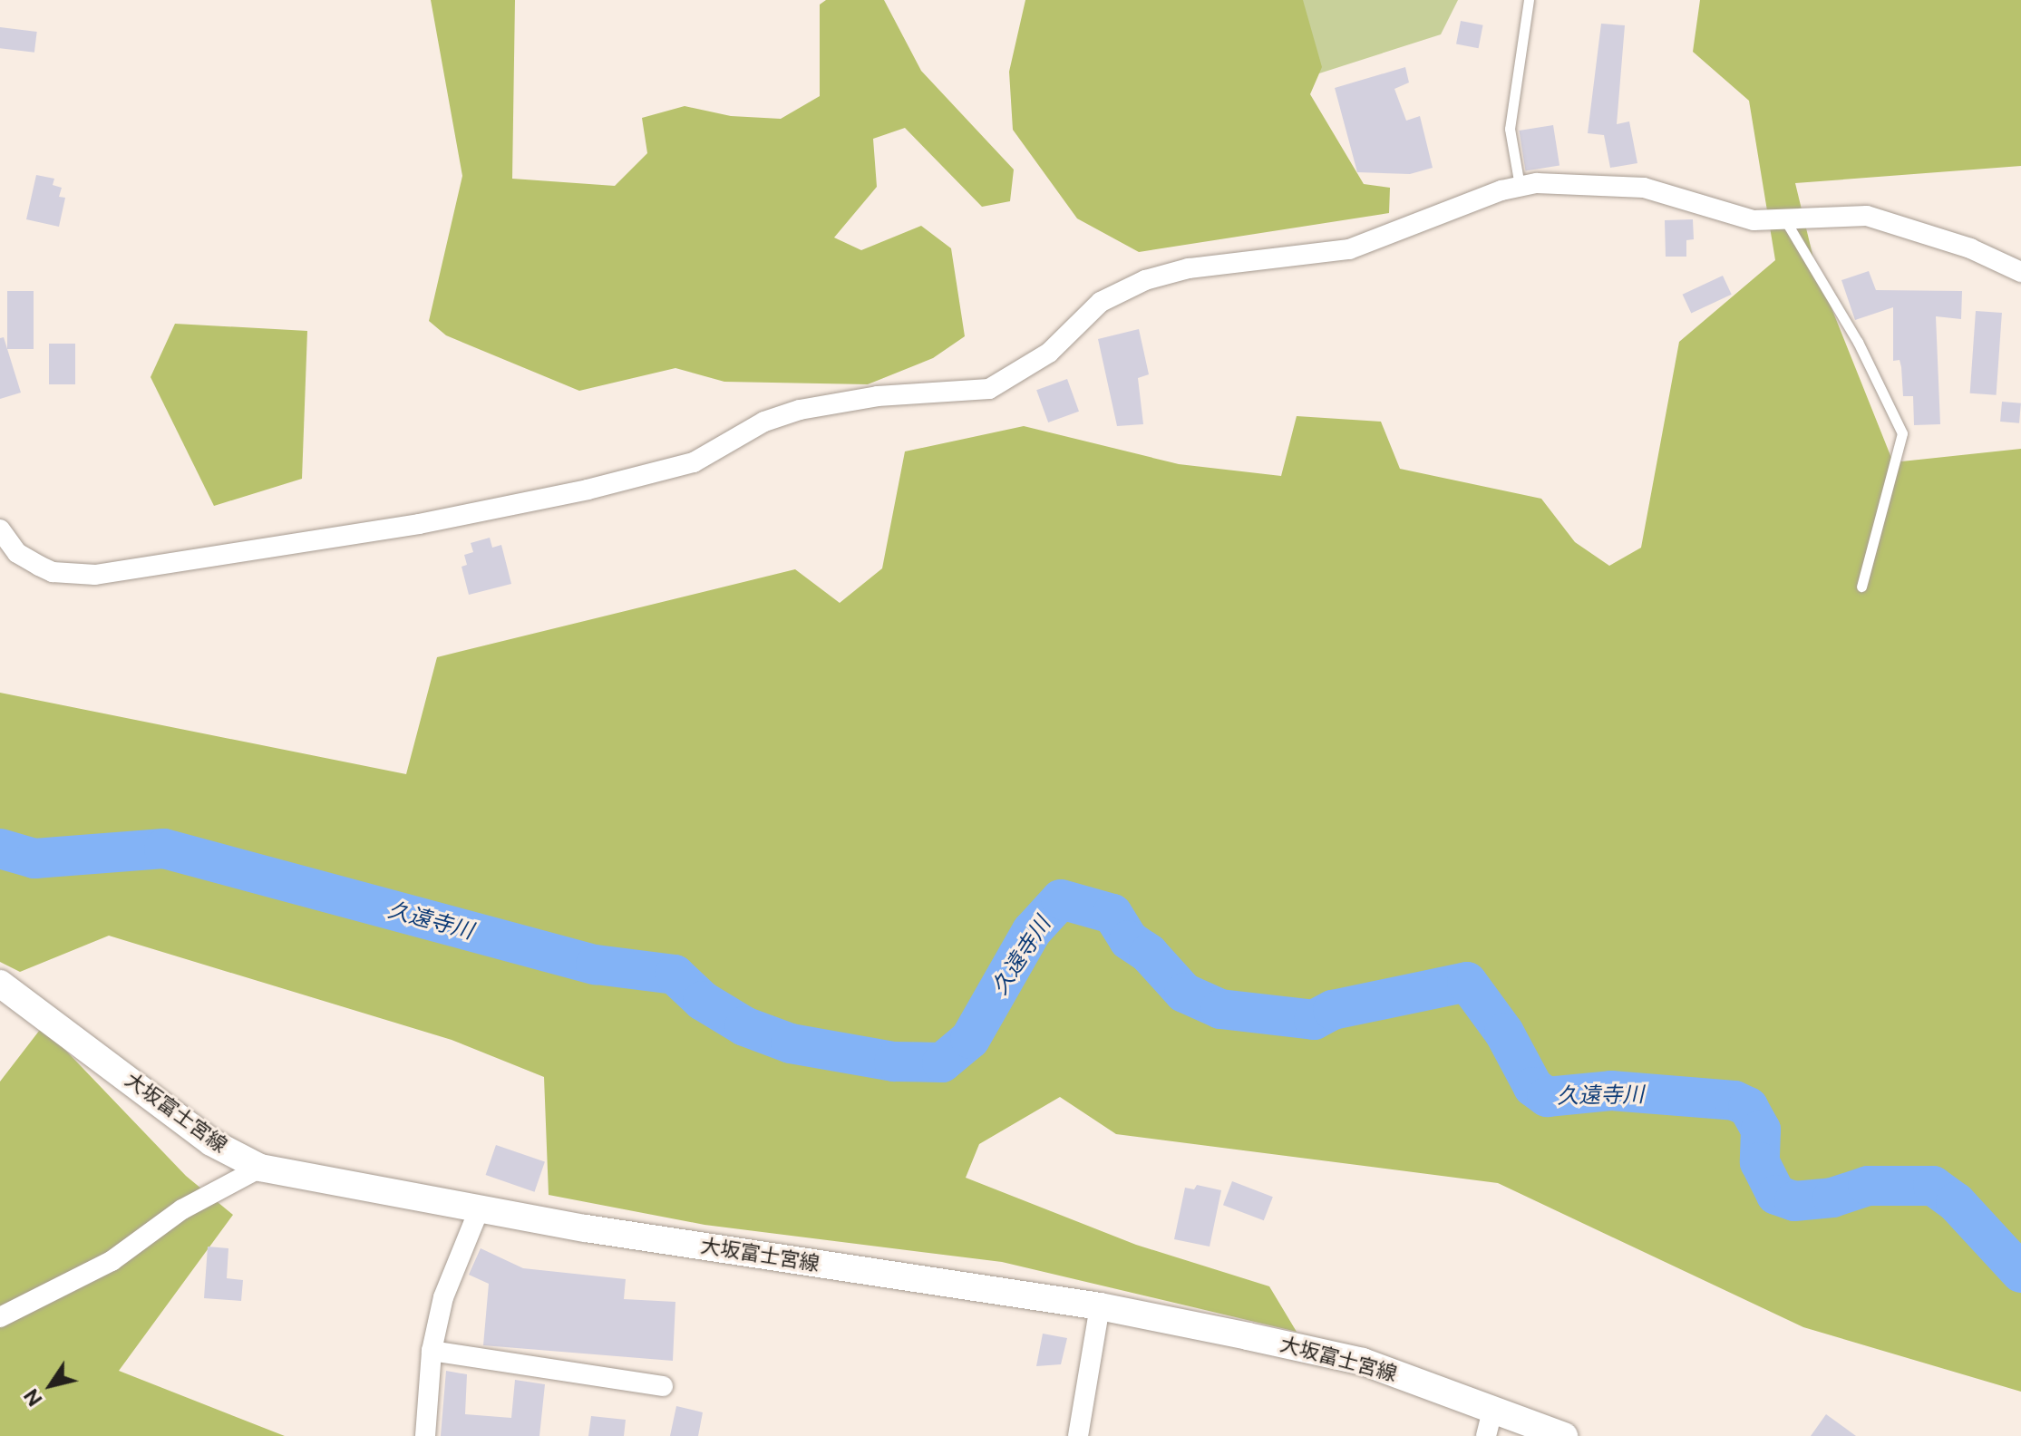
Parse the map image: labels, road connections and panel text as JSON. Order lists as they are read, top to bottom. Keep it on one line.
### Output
{"streets":{"main road":["大坂富士宮線"]},"water":["久遠寺川"],"north":"bottom left"}
